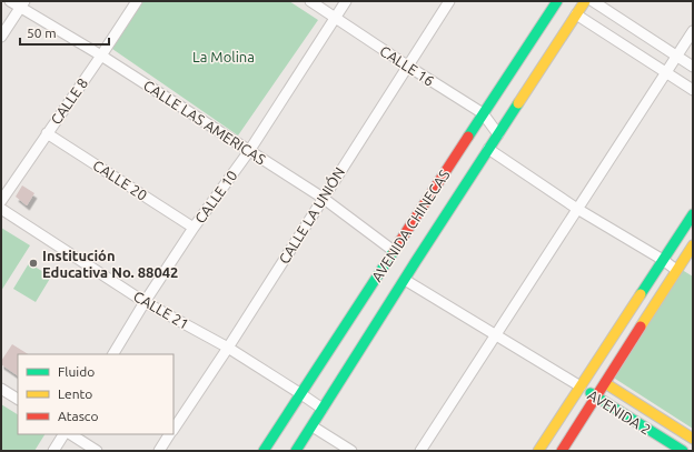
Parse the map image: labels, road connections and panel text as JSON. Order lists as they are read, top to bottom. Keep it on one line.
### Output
{"streets":{"main road":["AVENIDA CHINECAS","AVENIDA 2"],"street":["CALLE 16","CALLE 8","CALLE LAS AMERICAS","CALLE 20","CALLE 10","CALLE LA UNIÓN","CALLE 21"]},"crossings":[["CALLE 16","CALLE 10"],["CALLE 16","CALLE LA UNIÓN"],["CALLE 16","AVENIDA CHINECAS"],["CALLE 8","CALLE LAS AMERICAS"],["CALLE 8","CALLE 20"],["CALLE LAS AMERICAS","CALLE 10"],["CALLE LAS AMERICAS","CALLE LA UNIÓN"],["CALLE LAS AMERICAS","AVENIDA CHINECAS"],["CALLE 20","CALLE 10"],["CALLE 10","CALLE 21"],["CALLE LA UNIÓN","CALLE 21"],["AVENIDA CHINECAS","CALLE 21"]],"parks":["La Molina"],"places":["Institución Educativa No. 88042"],"legend":["Fluido","Lento","Atasco"],"scale_bar":"50 m"}
